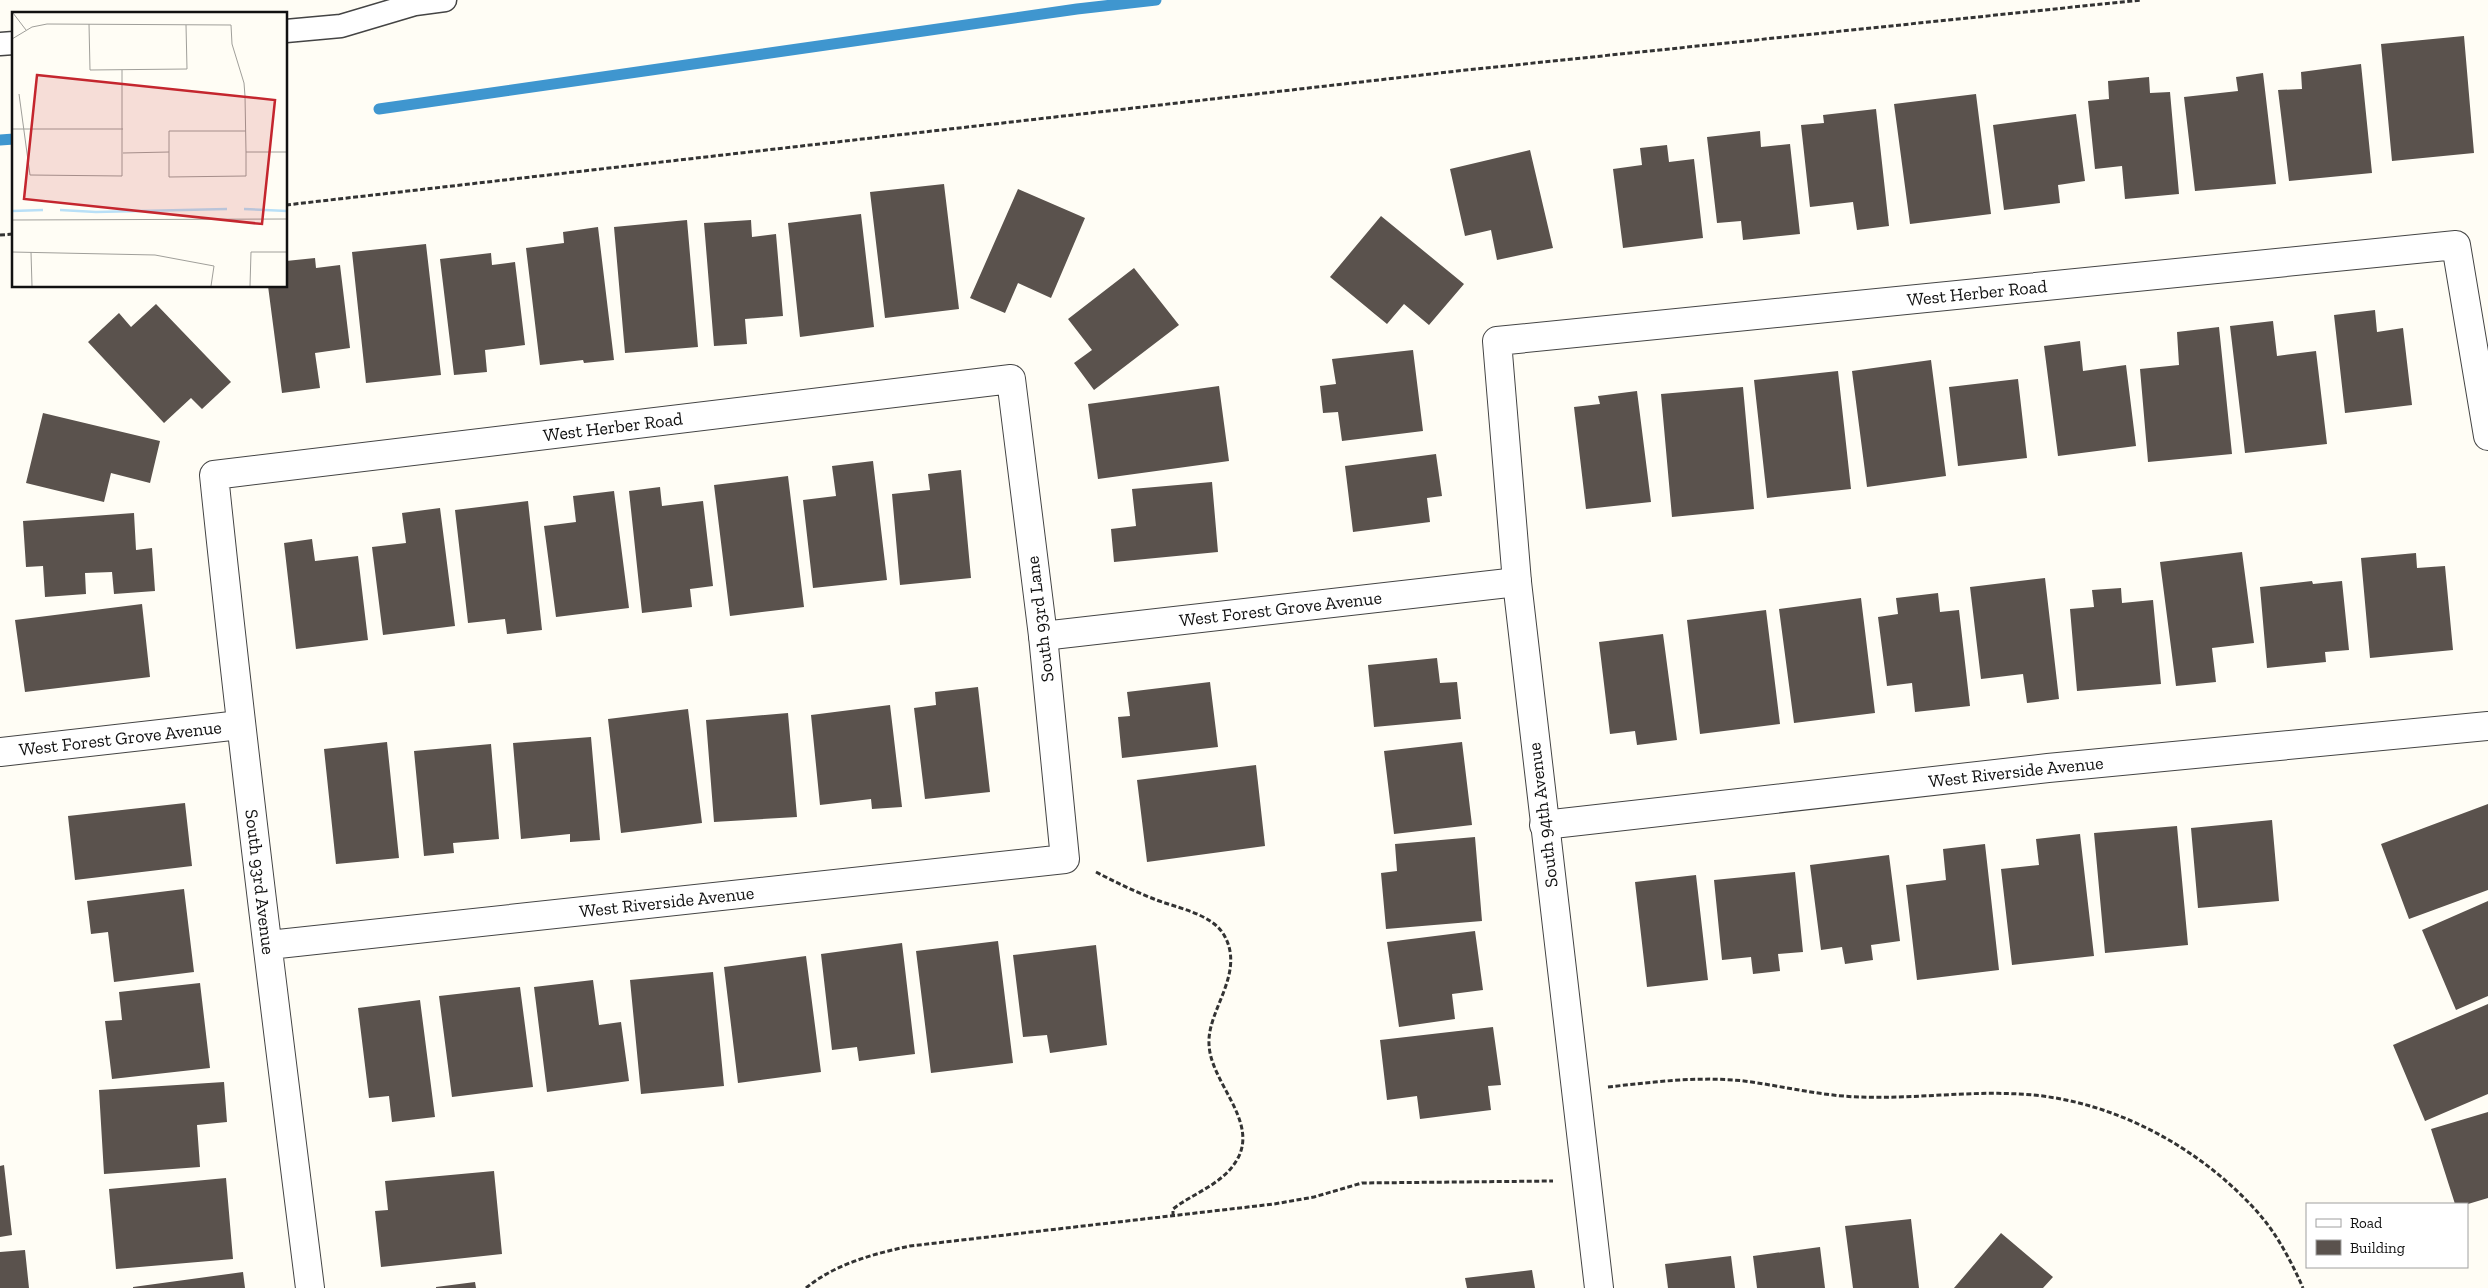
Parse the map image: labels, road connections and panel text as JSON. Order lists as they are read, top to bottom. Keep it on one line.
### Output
{"streets":{"street":["West Herber Road","West Forest Grove Avenue","South 93rd Lane","West Riverside Avenue","South 94th Avenue","South 93rd Avenue"]},"crossings":[["West Herber Road","South 93rd Lane"],["West Herber Road","South 94th Avenue"],["West Herber Road","South 93rd Avenue"],["West Forest Grove Avenue","South 93rd Lane"],["West Forest Grove Avenue","South 94th Avenue"],["West Forest Grove Avenue","South 93rd Avenue"],["South 93rd Lane","West Riverside Avenue"],["West Riverside Avenue","South 94th Avenue"],["West Riverside Avenue","South 93rd Avenue"]],"legend":["Road","Building"]}
